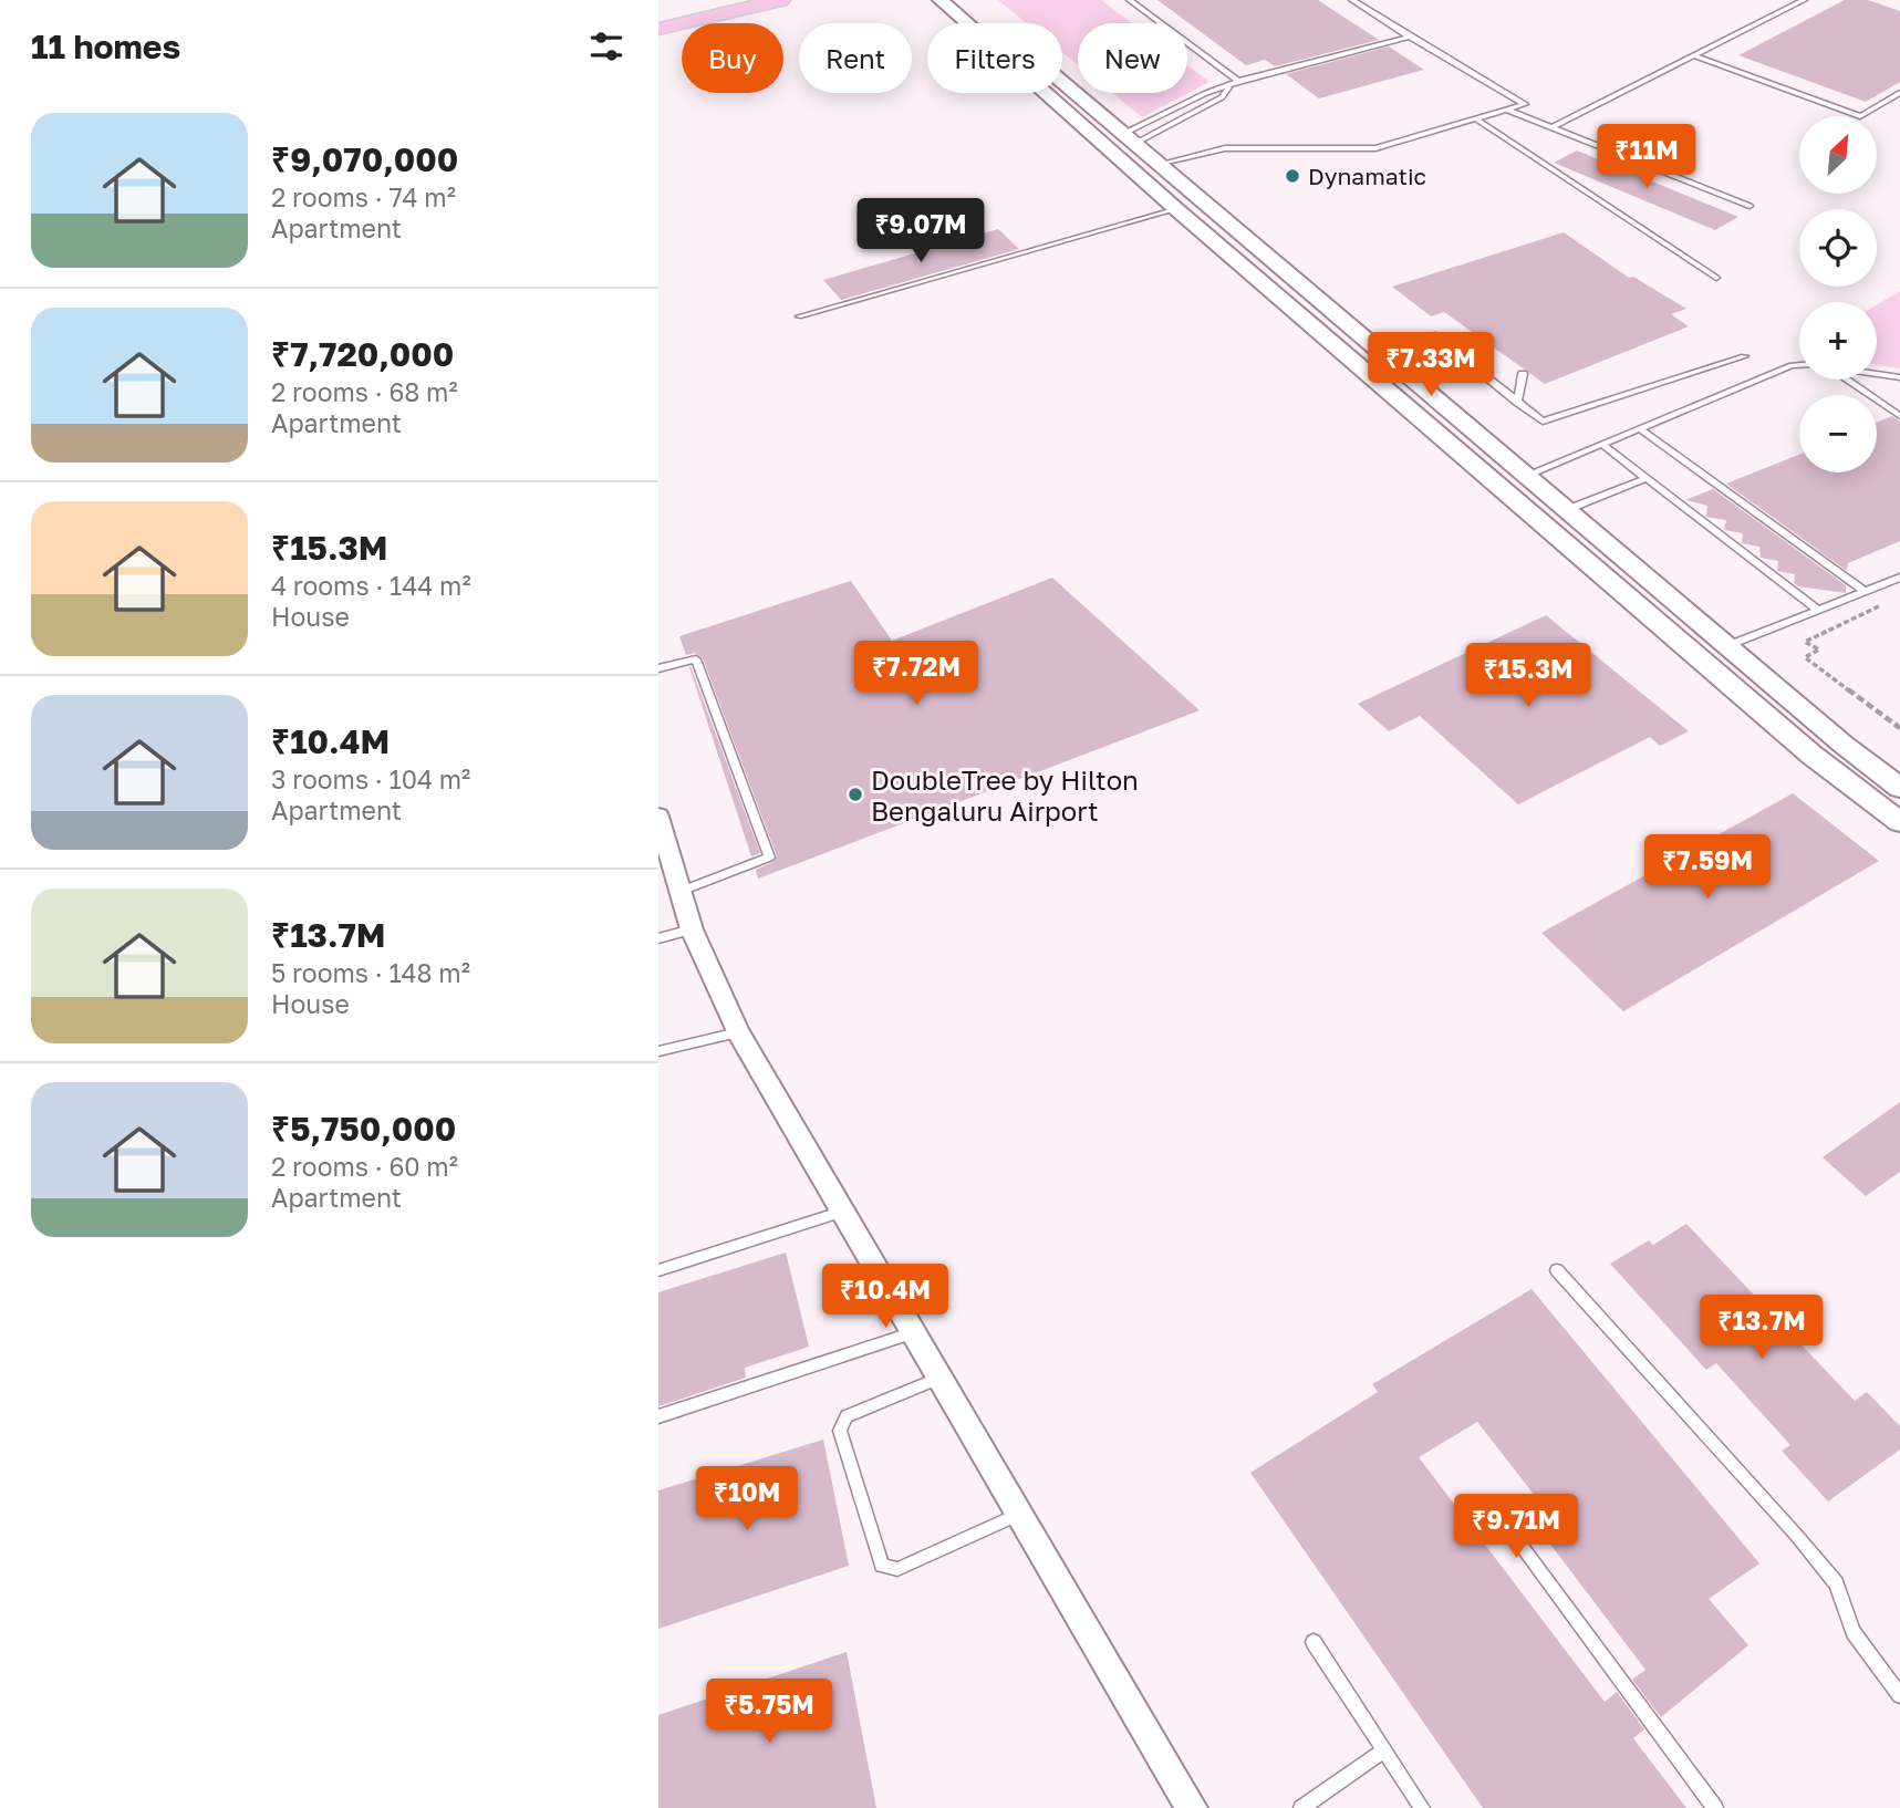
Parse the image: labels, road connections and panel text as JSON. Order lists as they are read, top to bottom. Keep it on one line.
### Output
{"places":["Dynamatic","DoubleTree by Hilton Bengaluru Airport"],"north":"top right","page":{"heading":"11 homes","chip":["Buy","Rent","Filters","New"],"list":[{"name":"₹9,070,000","note":"2 rooms · 74 m² · Apartment"},{"name":"₹7,720,000","note":"2 rooms · 68 m² · Apartment"},{"name":"₹15.3M","note":"4 rooms · 144 m² · House"},{"name":"₹10.4M","note":"3 rooms · 104 m² · Apartment"},{"name":"₹13.7M","note":"5 rooms · 148 m² · House"},{"name":"₹5,750,000","note":"2 rooms · 60 m² · Apartment"}],"map_buttons":["+","−"],"price":["₹11M","₹9.07M","₹7.33M","₹7.72M","₹15.3M","₹7.59M","₹10.4M","₹13.7M","₹10M","₹9.71M","₹5.75M"]}}
